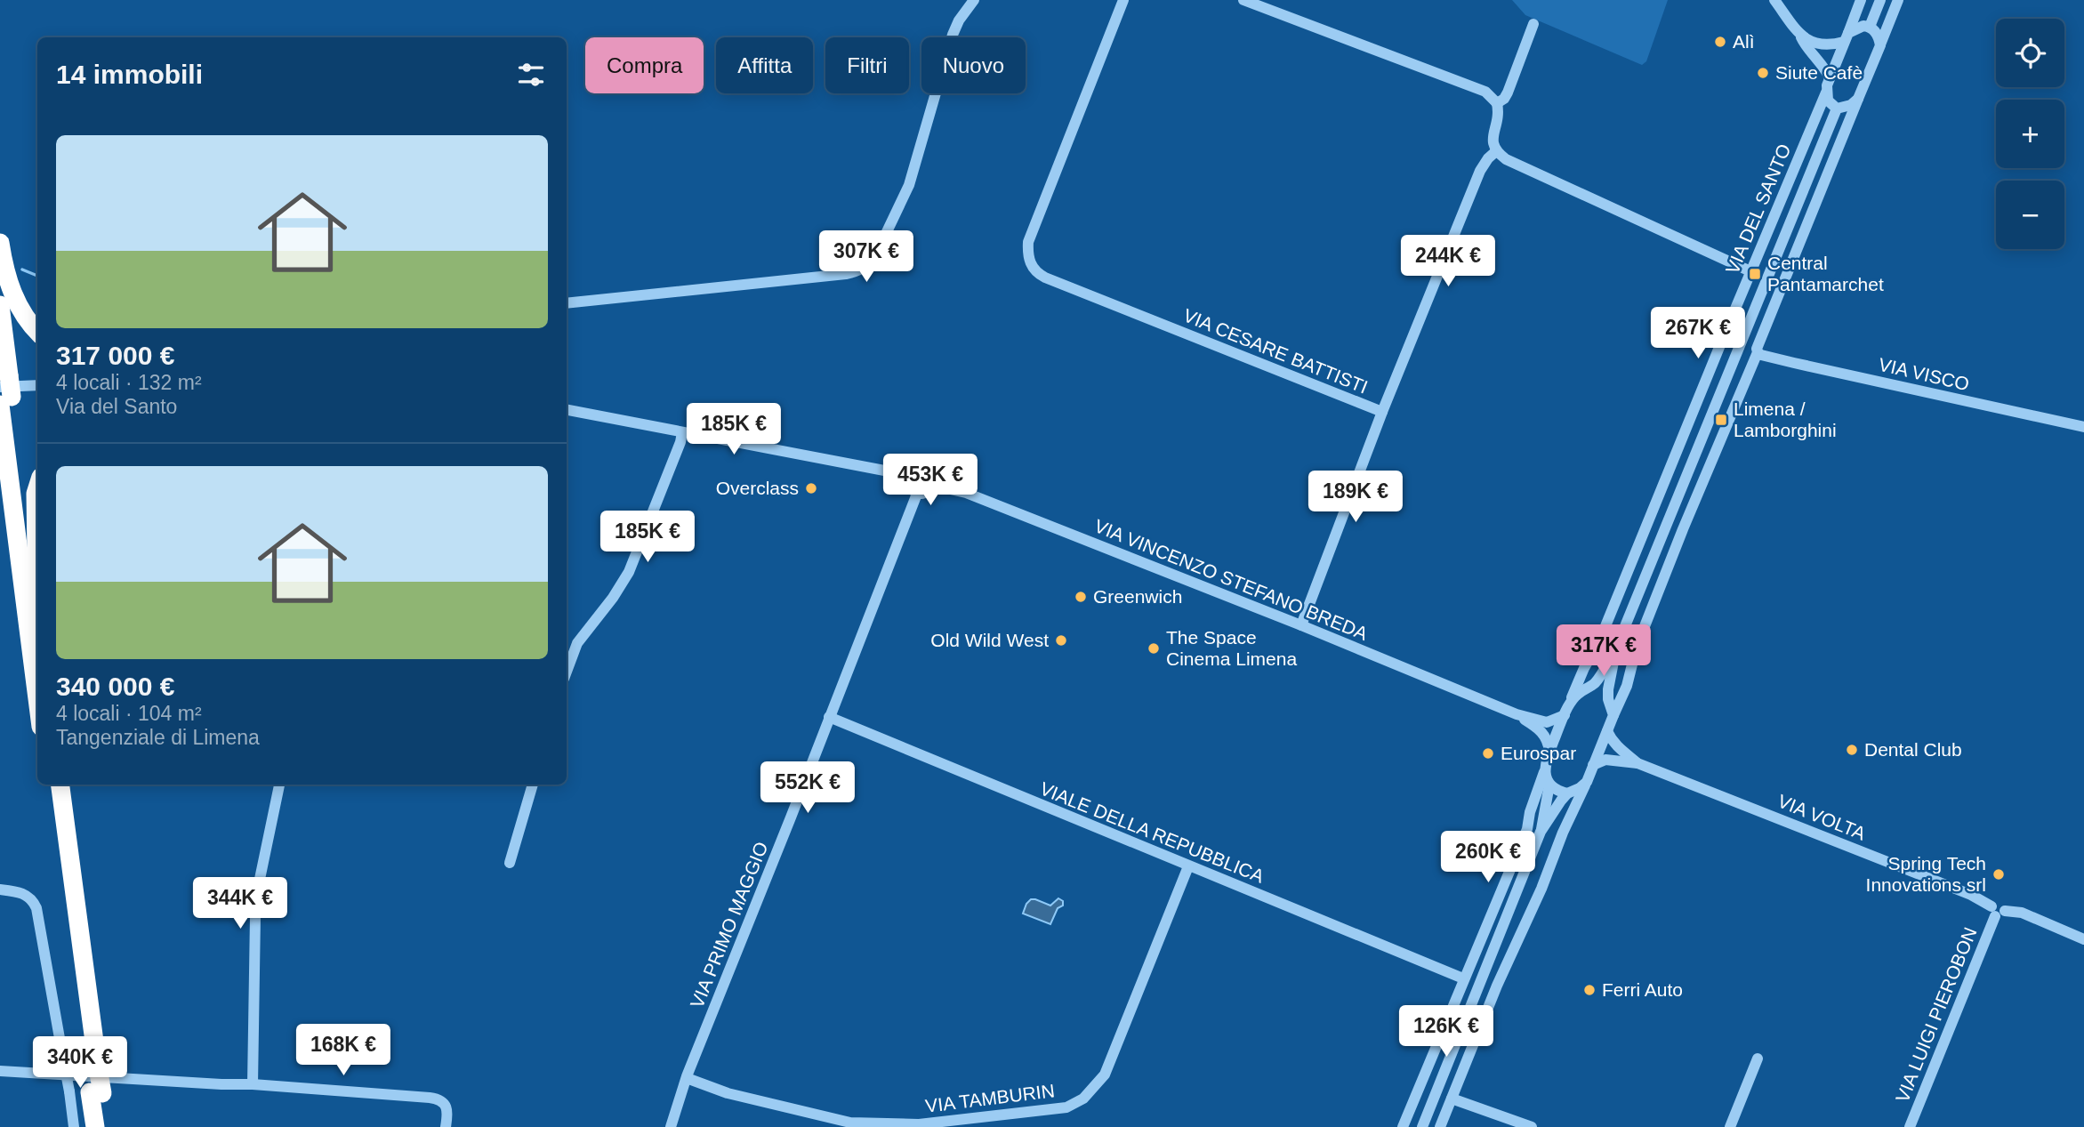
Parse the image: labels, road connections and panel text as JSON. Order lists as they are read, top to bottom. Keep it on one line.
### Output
{"streets":{"street":["VIA DEL SANTO","VIA CESARE BATTISTI","VIA VISCO","VIA VINCENZO STEFANO BREDA","VIA VOLTA","VIALE DELLA REPUBBLICA","VIA PRIMO MAGGIO","VIA LUIGI PIEROBON","VIA TAMBURIN"]},"crossings":[["VIA VINCENZO STEFANO BREDA","VIA PRIMO MAGGIO"],["VIA VOLTA","VIA LUIGI PIEROBON"],["VIALE DELLA REPUBBLICA","VIA PRIMO MAGGIO"],["VIALE DELLA REPUBBLICA","VIA TAMBURIN"],["VIA PRIMO MAGGIO","VIA TAMBURIN"]],"places":{"other":["Alì","Siute Cafè","Overclass","Greenwich","Old Wild West","The Space Cinema Limena","Dental Club","Eurospar","Spring Tech Innovations srl","Ferri Auto"],"transit":["Central Pantamarchet","Limena / Lamborghini"]},"page":{"map_buttons":["+","−"],"chip":["Compra","Affitta","Filtri","Nuovo"],"heading":"14 immobili","list":[{"name":"317 000 €","note":"4 locali · 132 m² · Via del Santo"},{"name":"340 000 €","note":"4 locali · 104 m² · Tangenziale di Limena"}],"price":["307K €","244K €","267K €","185K €","453K €","189K €","185K €","317K €","552K €","260K €","344K €","126K €","168K €","340K €"]}}
